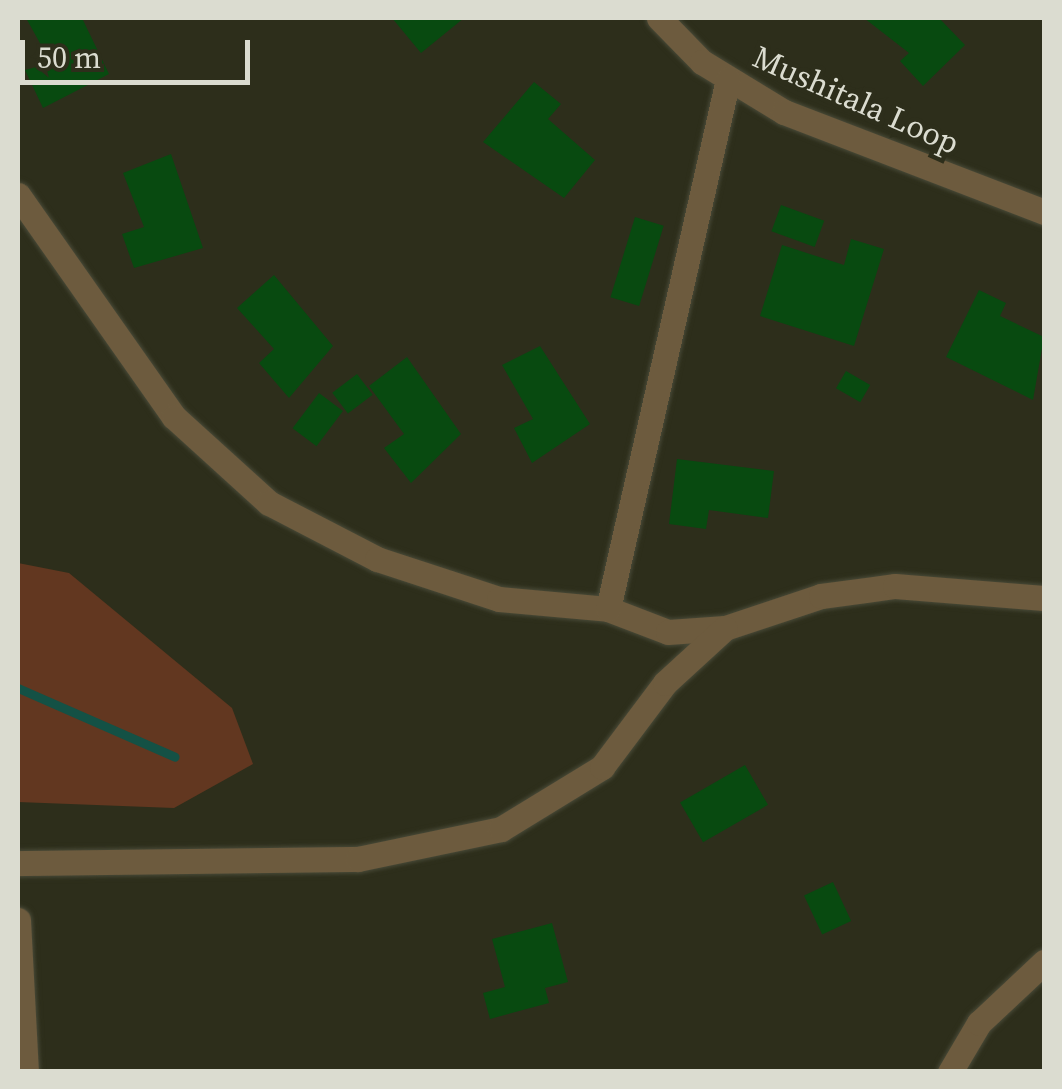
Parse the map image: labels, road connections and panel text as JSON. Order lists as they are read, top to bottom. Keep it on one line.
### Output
{"streets":{"street":["Mushitala Loop"]},"scale_bar":"50 m"}
